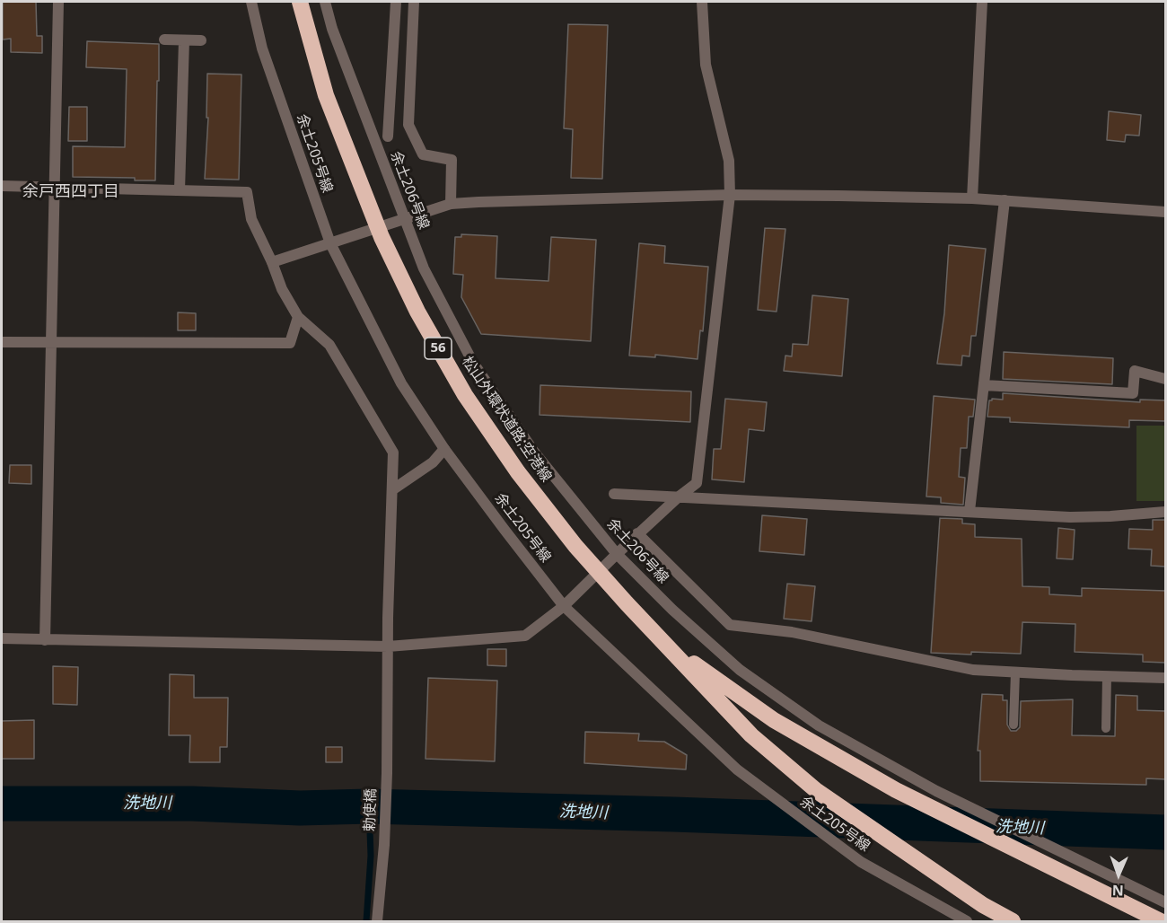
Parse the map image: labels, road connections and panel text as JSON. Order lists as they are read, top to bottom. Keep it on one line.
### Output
{"streets":{"highway":["56","松山外環状道路;空港線"],"street":["余土205号線","余土206号線","勅使橋"]},"districts":["余戸西四丁目"],"water":["洗地川"],"north":"bottom"}
